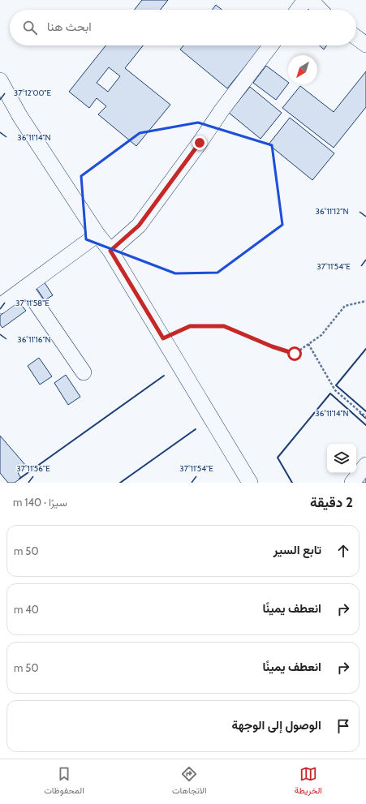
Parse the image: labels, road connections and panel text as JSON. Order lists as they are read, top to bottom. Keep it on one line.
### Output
{"north":"bottom left","page":{"search":"ابحث هنا","heading":["2 دقيقة","سيرًا · 140 m"],"list":[["تابع السير","50 m"],["انعطف يمينًا","40 m"],["انعطف يمينًا","50 m"],"الوصول إلى الوجهة"],"nav":["الخريطة","الاتجاهات","المحفوظات"]},"coordinates":["37°12'00\"E","36°11'14\"N","36°11'12\"N","37°11'54\"E","37°11'58\"E","36°11'16\"N","37°11'56\"E"]}
